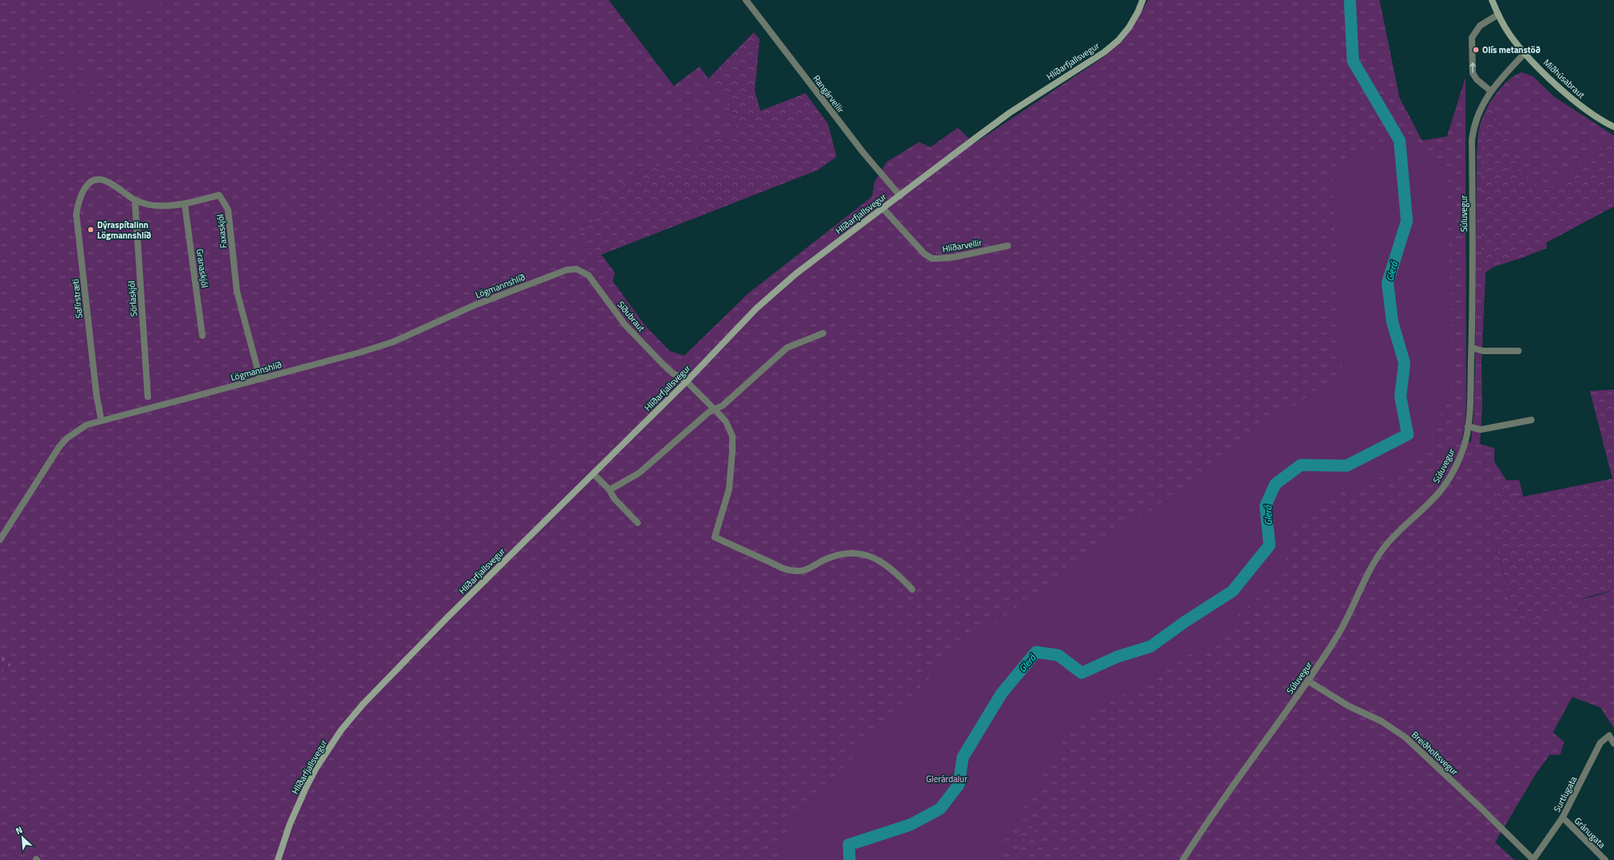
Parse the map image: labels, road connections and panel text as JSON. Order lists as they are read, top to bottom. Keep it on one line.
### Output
{"streets":{"main road":["Hlíðarfjallsvegur","Miðhúsabraut"],"street":["Rangárvellir","Súluvegur","Faxaskjól","Hlíðarvellir","Granaskjól","Lögmannshlíð","Safírstræti","Sörlaskjól","Síðubraut","Breiðholtsvegur","Surtlugata","Gránugata"]},"crossings":[["Hlíðarfjallsvegur","Rangárvellir"],["Hlíðarfjallsvegur","Hlíðarvellir"],["Hlíðarfjallsvegur","Síðubraut"],["Miðhúsabraut","Súluvegur"],["Súluvegur","Breiðholtsvegur"],["Faxaskjól","Granaskjól"],["Faxaskjól","Lögmannshlíð"],["Faxaskjól","Safírstræti"],["Faxaskjól","Sörlaskjól"],["Lögmannshlíð","Safírstræti"],["Lögmannshlíð","Síðubraut"],["Breiðholtsvegur","Surtlugata"],["Surtlugata","Gránugata"]],"water":["Glerá"],"parks":["Glerárdalur"],"places":["Olís metanstöð","Dýraspítalinn Lögmannshlíð"],"north":"top left"}
